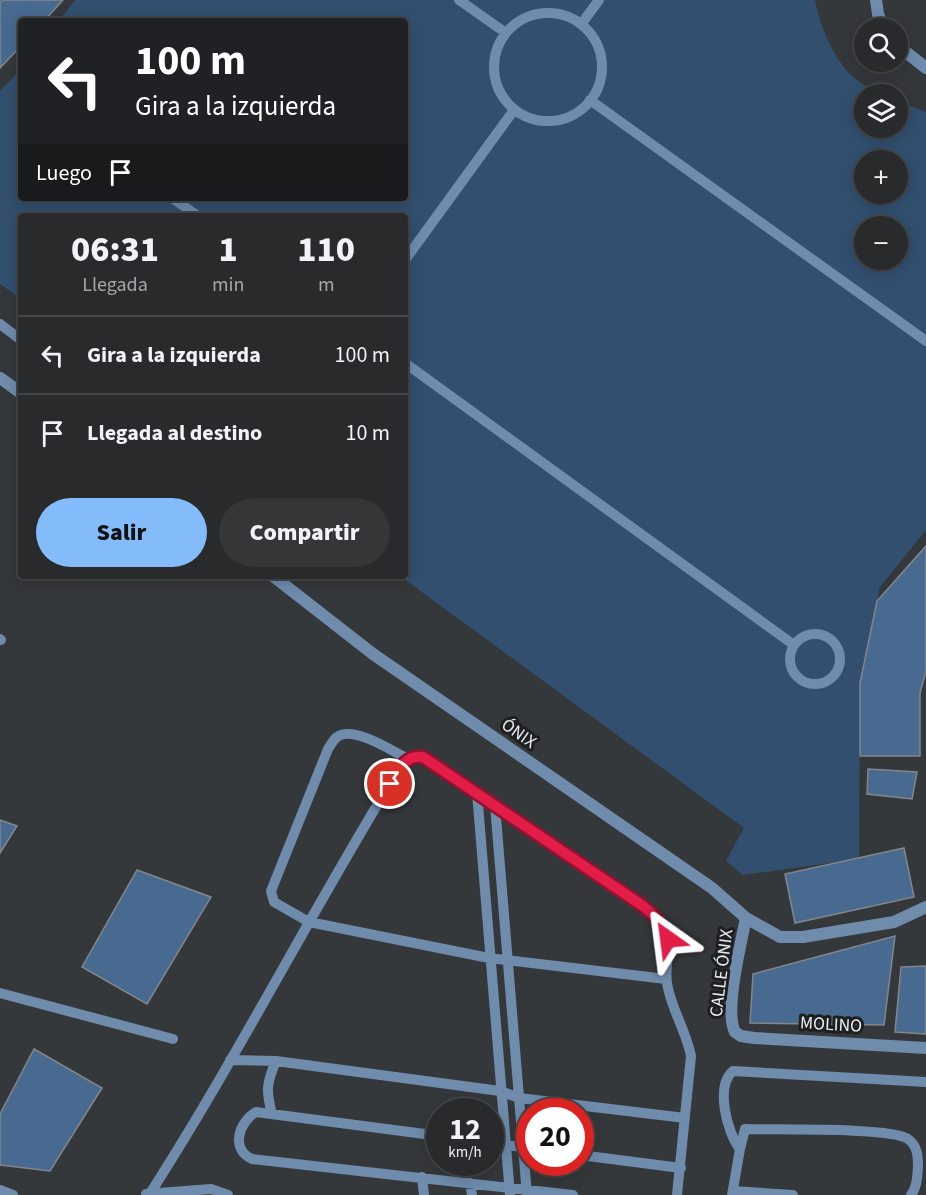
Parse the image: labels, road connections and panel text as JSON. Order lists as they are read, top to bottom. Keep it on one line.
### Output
{"streets":{"street":["ÓNIX","CALLE ÓNIX","MOLINO"]},"crossings":[["ÓNIX","CALLE ÓNIX"],["CALLE ÓNIX","MOLINO"]],"page":{"map_buttons":["+","−"],"turn":["100 m","Gira a la izquierda"],"then":"Luego","eta":["06:31","Llegada","1","min","110","m"],"list":[{"name":"Gira a la izquierda","value":"100 m"},{"name":"Llegada al destino","value":"10 m"}],"buttons":["Salir","Compartir"],"speed":"12 km/h","limit":"20"}}
